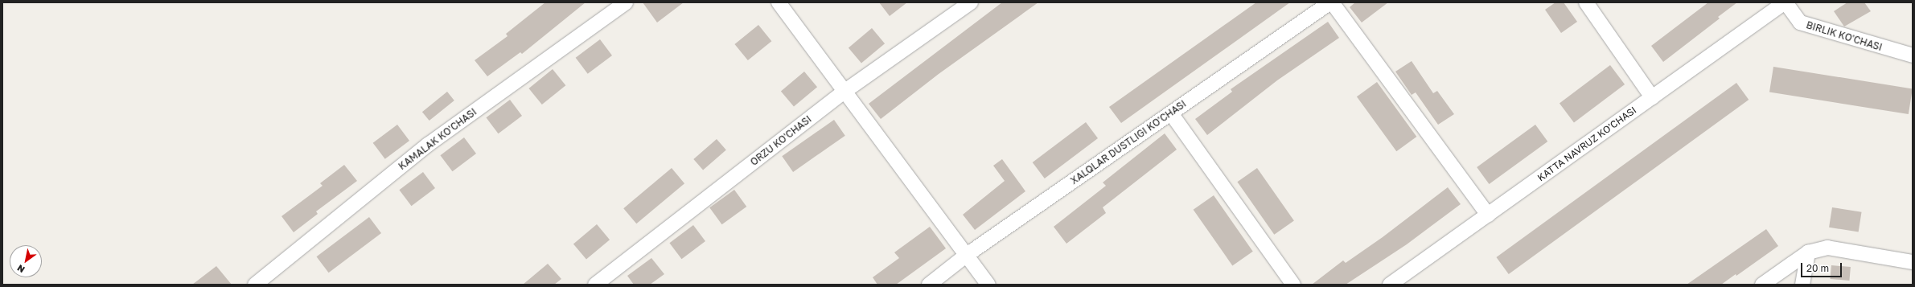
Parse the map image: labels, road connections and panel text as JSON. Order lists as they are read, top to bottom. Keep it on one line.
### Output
{"streets":{"street":["BIRLIK KO'CHASI","KAMALAK KO'CHASI","ORZU KO'CHASI","XALQLAR DUSTLIGI KO'CHASI","KATTA NAVRUZ KO'CHASI"]},"crossings":[["BIRLIK KO'CHASI","KATTA NAVRUZ KO'CHASI"]],"scale_bar":"20 m","north":"bottom left"}
